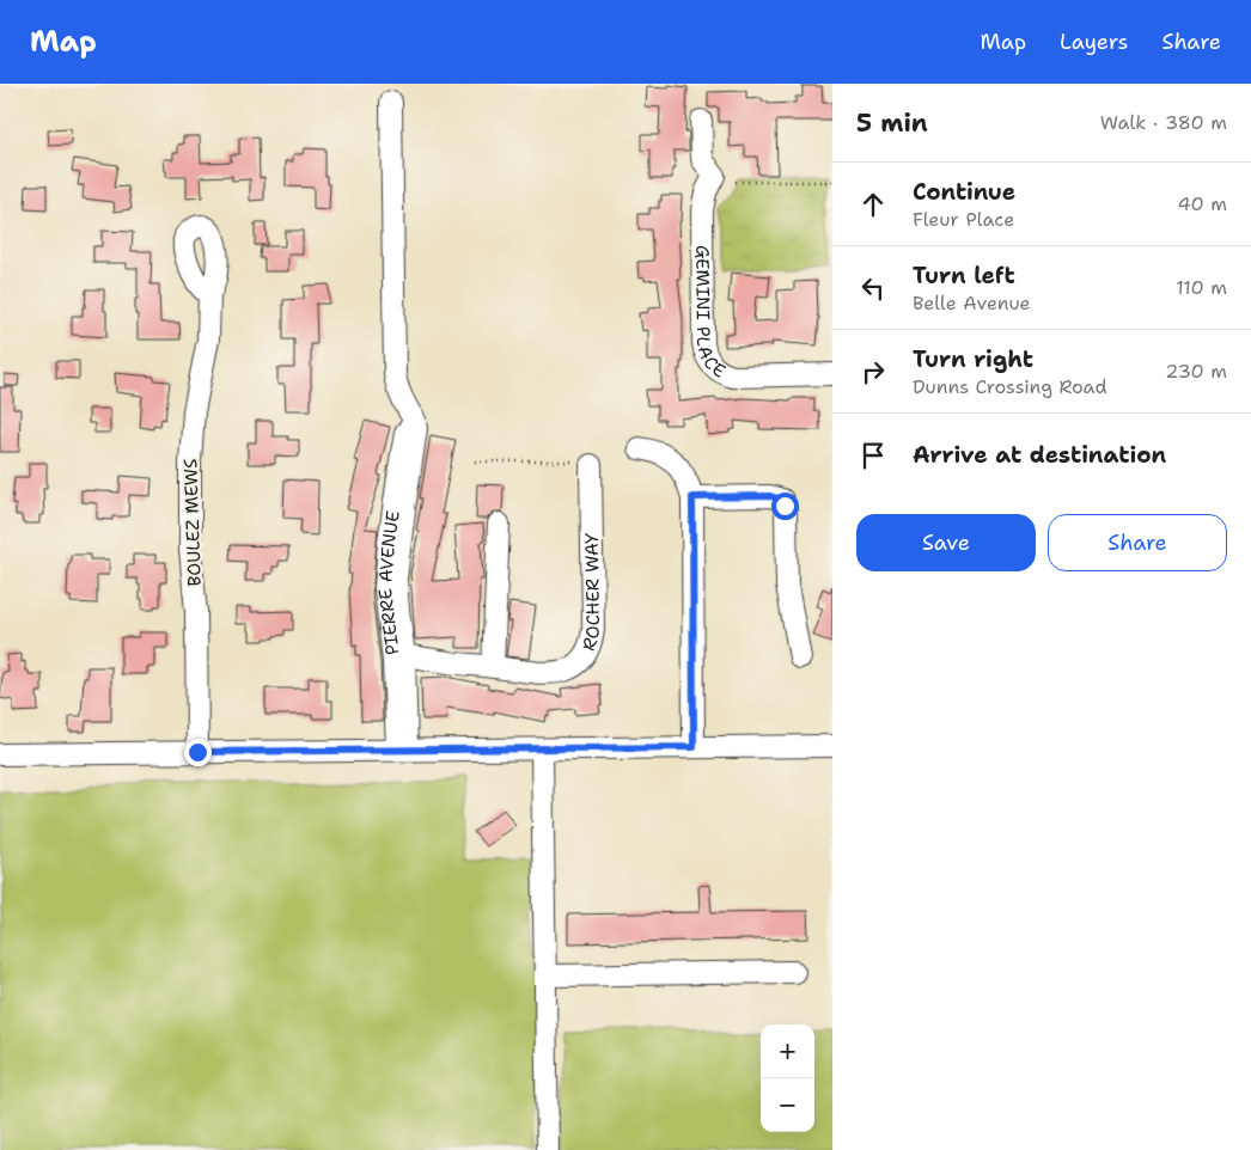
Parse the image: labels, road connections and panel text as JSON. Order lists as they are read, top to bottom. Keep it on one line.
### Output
{"streets":{"street":["GEMINI PLACE","BOULEZ MEWS","PIERRE AVENUE","ROCHER WAY"]},"crossings":[["PIERRE AVENUE","ROCHER WAY"]],"page":{"header":"Map","nav":["Map","Layers","Share"],"heading":["5 min","Walk · 380 m"],"list":[["Continue","Fleur Place","40 m"],["Turn left","Belle Avenue","110 m"],["Turn right","Dunns Crossing Road","230 m"],"Arrive at destination"],"buttons":["Save","Share"],"map_buttons":["+","−"]}}
